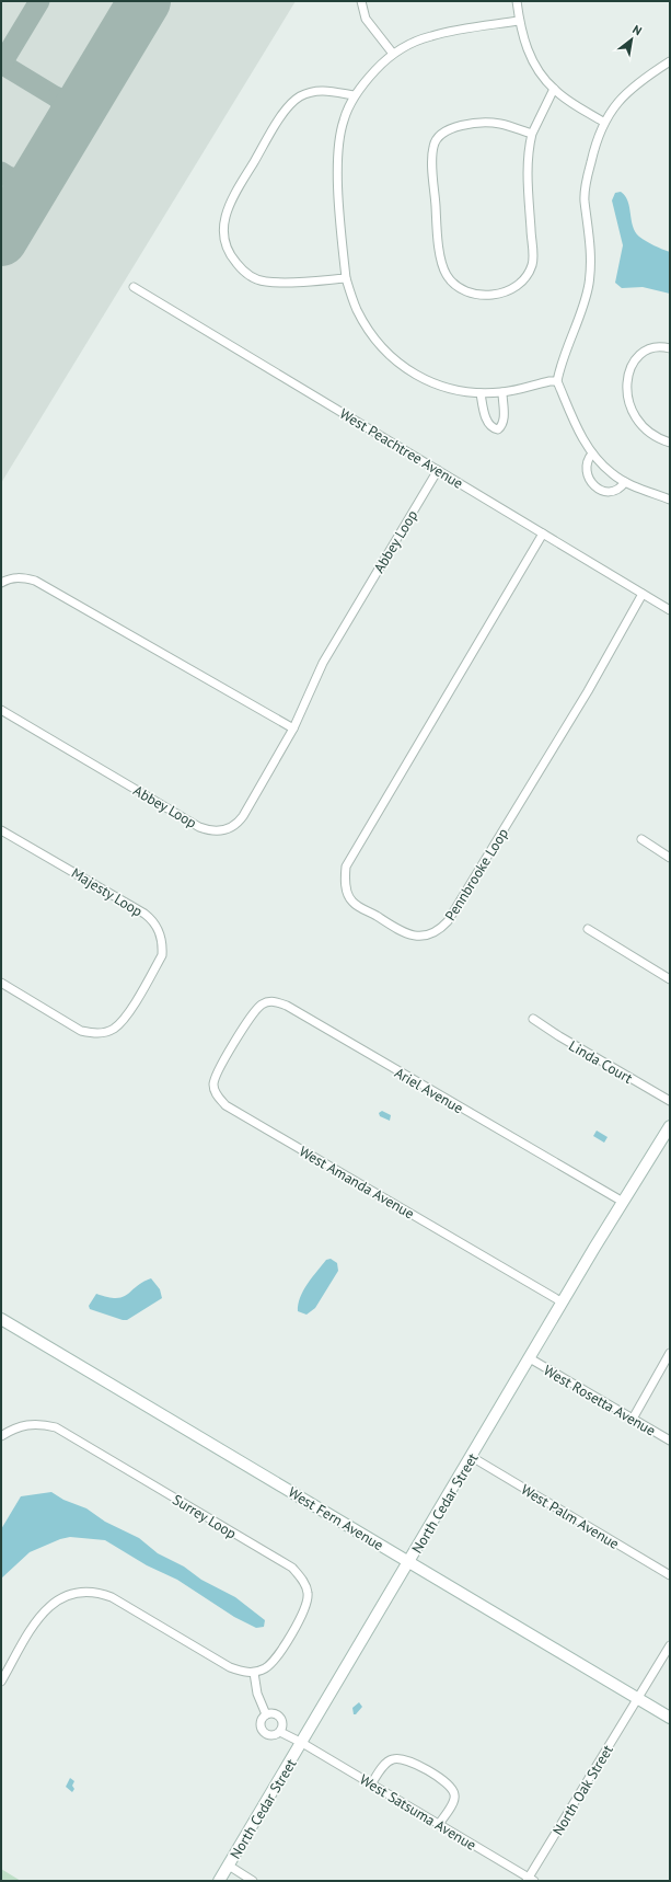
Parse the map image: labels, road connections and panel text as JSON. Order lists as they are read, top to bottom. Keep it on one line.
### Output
{"streets":{"street":["West Peachtree Avenue","Abbey Loop","Pennbrooke Loop","Majesty Loop","Linda Court","Ariel Avenue","West Amanda Avenue","West Rosetta Avenue","North Cedar Street","Surrey Loop","West Palm Avenue","West Fern Avenue","North Oak Street","West Satsuma Avenue"]},"crossings":[["West Peachtree Avenue","Abbey Loop"],["West Peachtree Avenue","Pennbrooke Loop"],["Ariel Avenue","West Amanda Avenue"],["Ariel Avenue","North Cedar Street"],["West Amanda Avenue","North Cedar Street"],["West Rosetta Avenue","North Cedar Street"],["North Cedar Street","West Palm Avenue"],["North Cedar Street","West Fern Avenue"],["North Cedar Street","West Satsuma Avenue"],["West Fern Avenue","North Oak Street"],["North Oak Street","West Satsuma Avenue"]],"north":"top right"}
